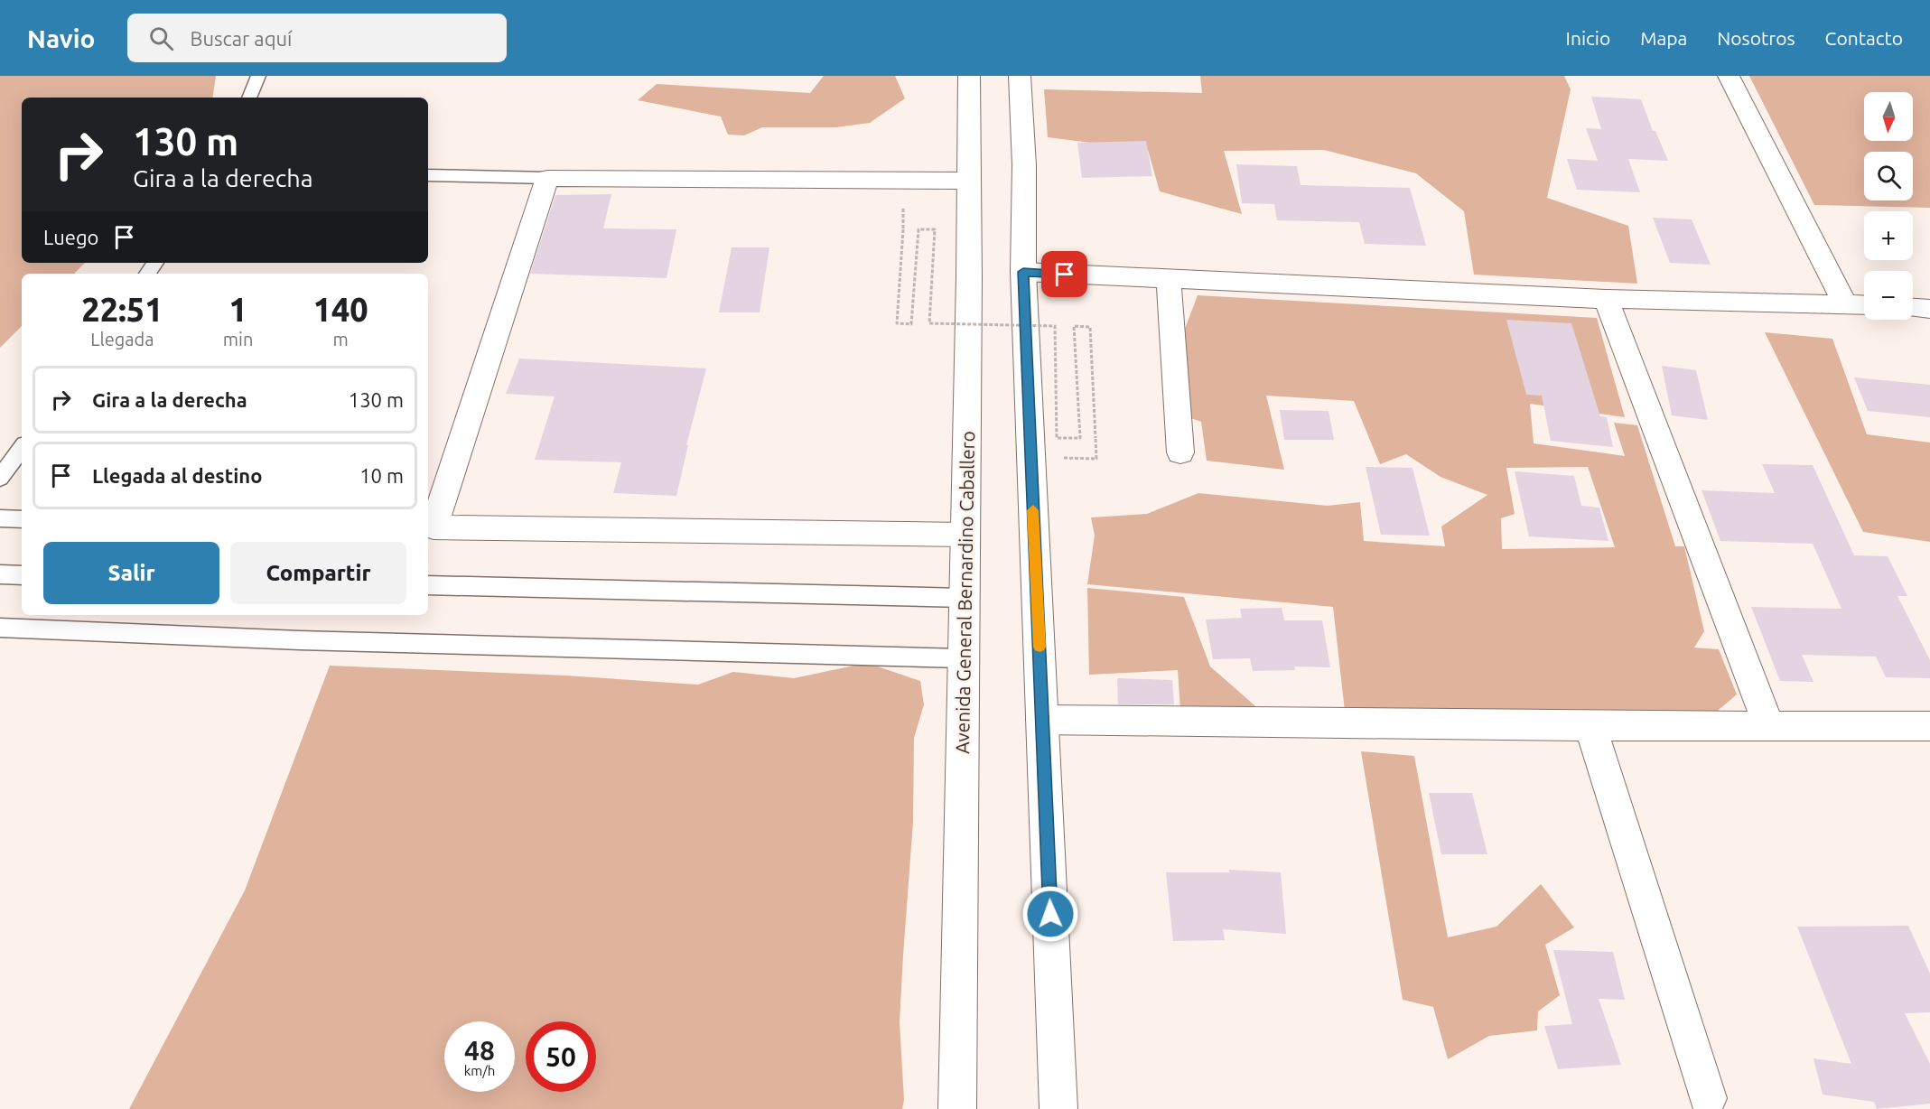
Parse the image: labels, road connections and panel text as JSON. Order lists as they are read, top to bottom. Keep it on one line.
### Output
{"streets":{"street":["Avenida General Bernardino Caballero"]},"north":"bottom","page":{"header":"Navio","search":"Buscar aquí","nav":["Inicio","Mapa","Nosotros","Contacto"],"map_buttons":["+","−"],"turn":["130 m","Gira a la derecha"],"then":"Luego","eta":["22:51","Llegada","1","min","140","m"],"list":[{"name":"Gira a la derecha","value":"130 m"},{"name":"Llegada al destino","value":"10 m"}],"buttons":["Salir","Compartir"],"speed":"48 km/h","limit":"50"}}
